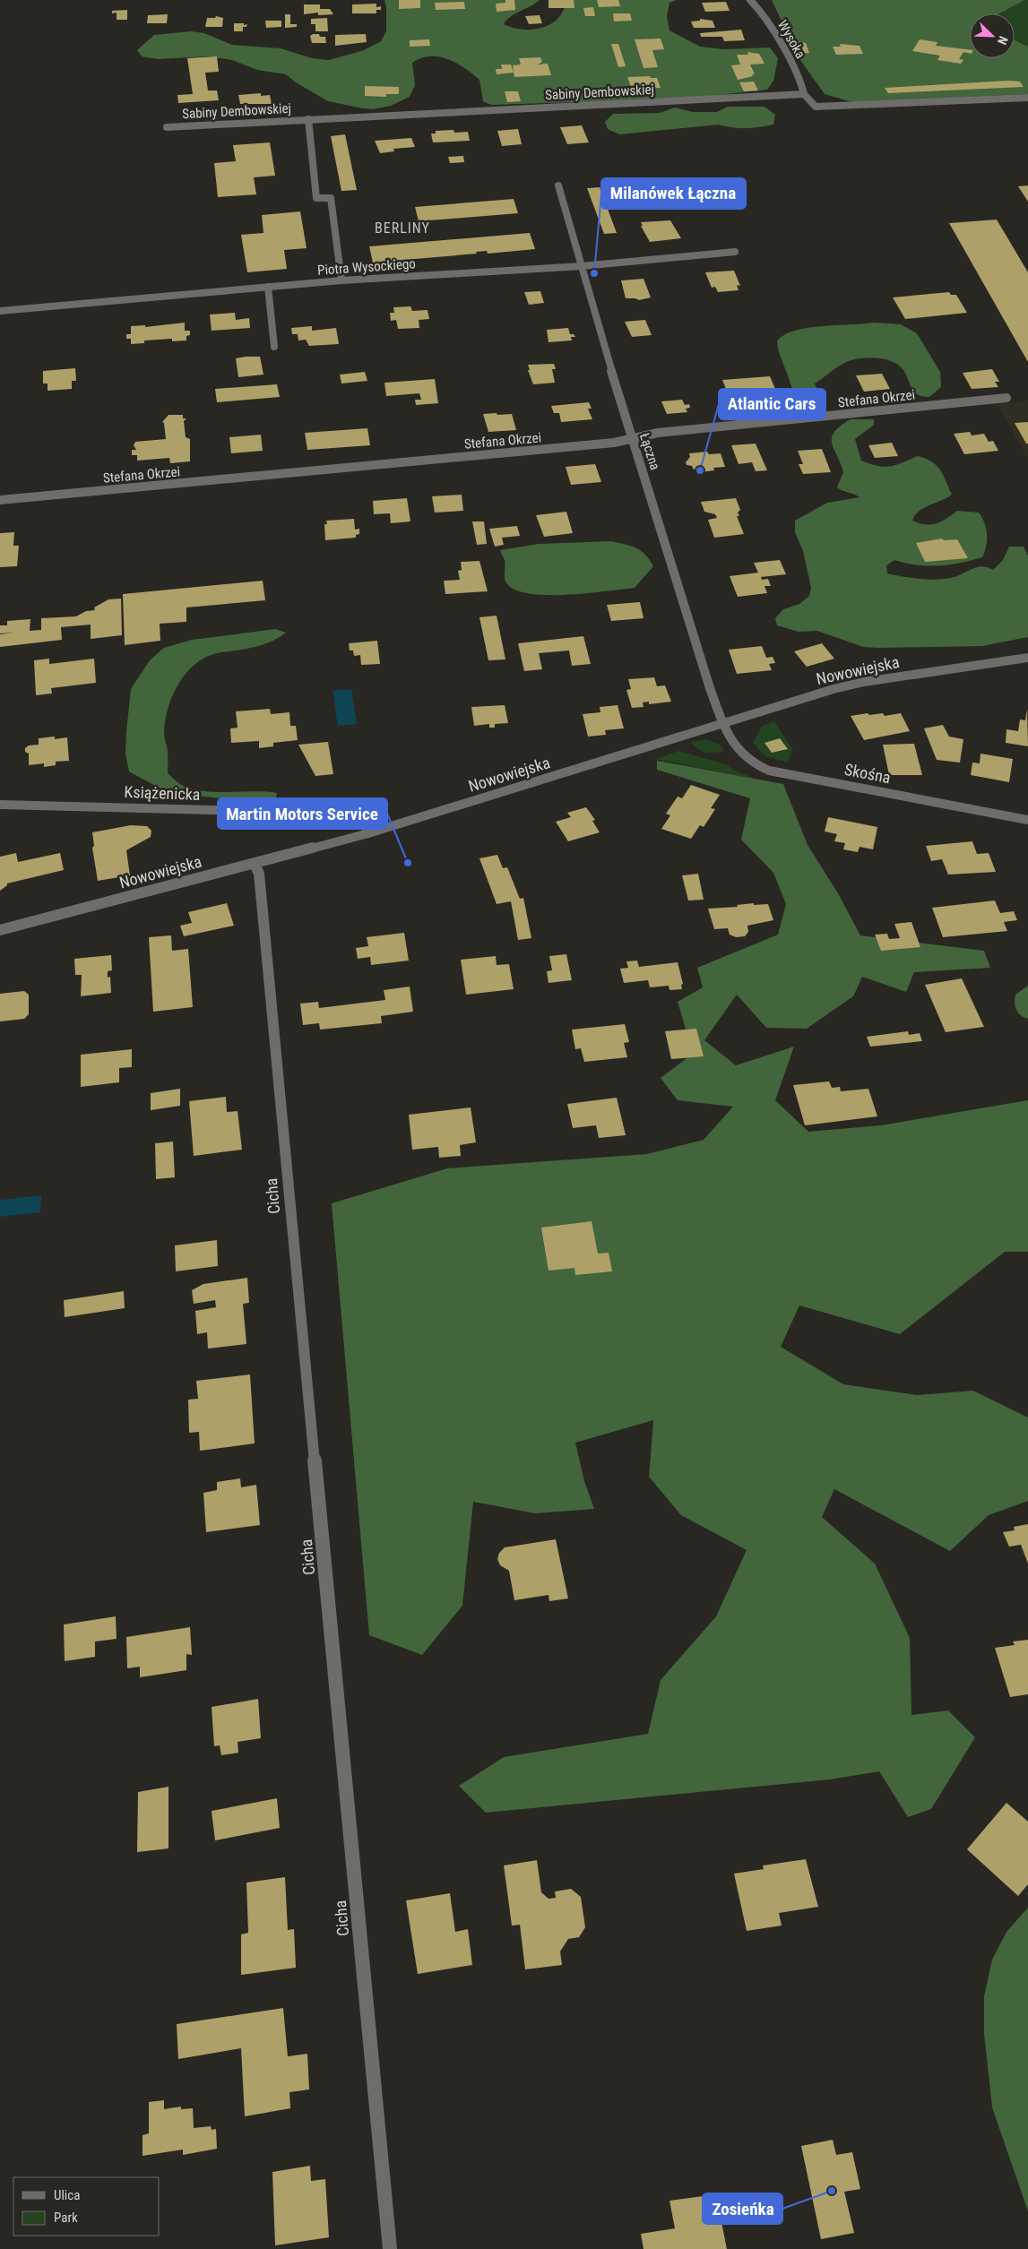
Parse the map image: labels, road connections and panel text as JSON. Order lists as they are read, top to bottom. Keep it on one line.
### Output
{"streets":{"street":["Wysoka","Sabiny Dembowskiej","Piotra Wysockiego","Stefana Okrzei","Łączna","Nowowiejska","Skośna","Książenicka","Cicha"]},"crossings":[["Wysoka","Sabiny Dembowskiej"],["Piotra Wysockiego","Łączna"],["Stefana Okrzei","Łączna"],["Łączna","Nowowiejska"],["Łączna","Skośna"],["Nowowiejska","Skośna"],["Nowowiejska","Książenicka"],["Nowowiejska","Cicha"]],"districts":["BERLINY"],"places":["Milanówek Łączna","Atlantic Cars","Martin Motors Service","Zosieńka"],"legend":["Ulica","Park"],"north":"bottom right"}
